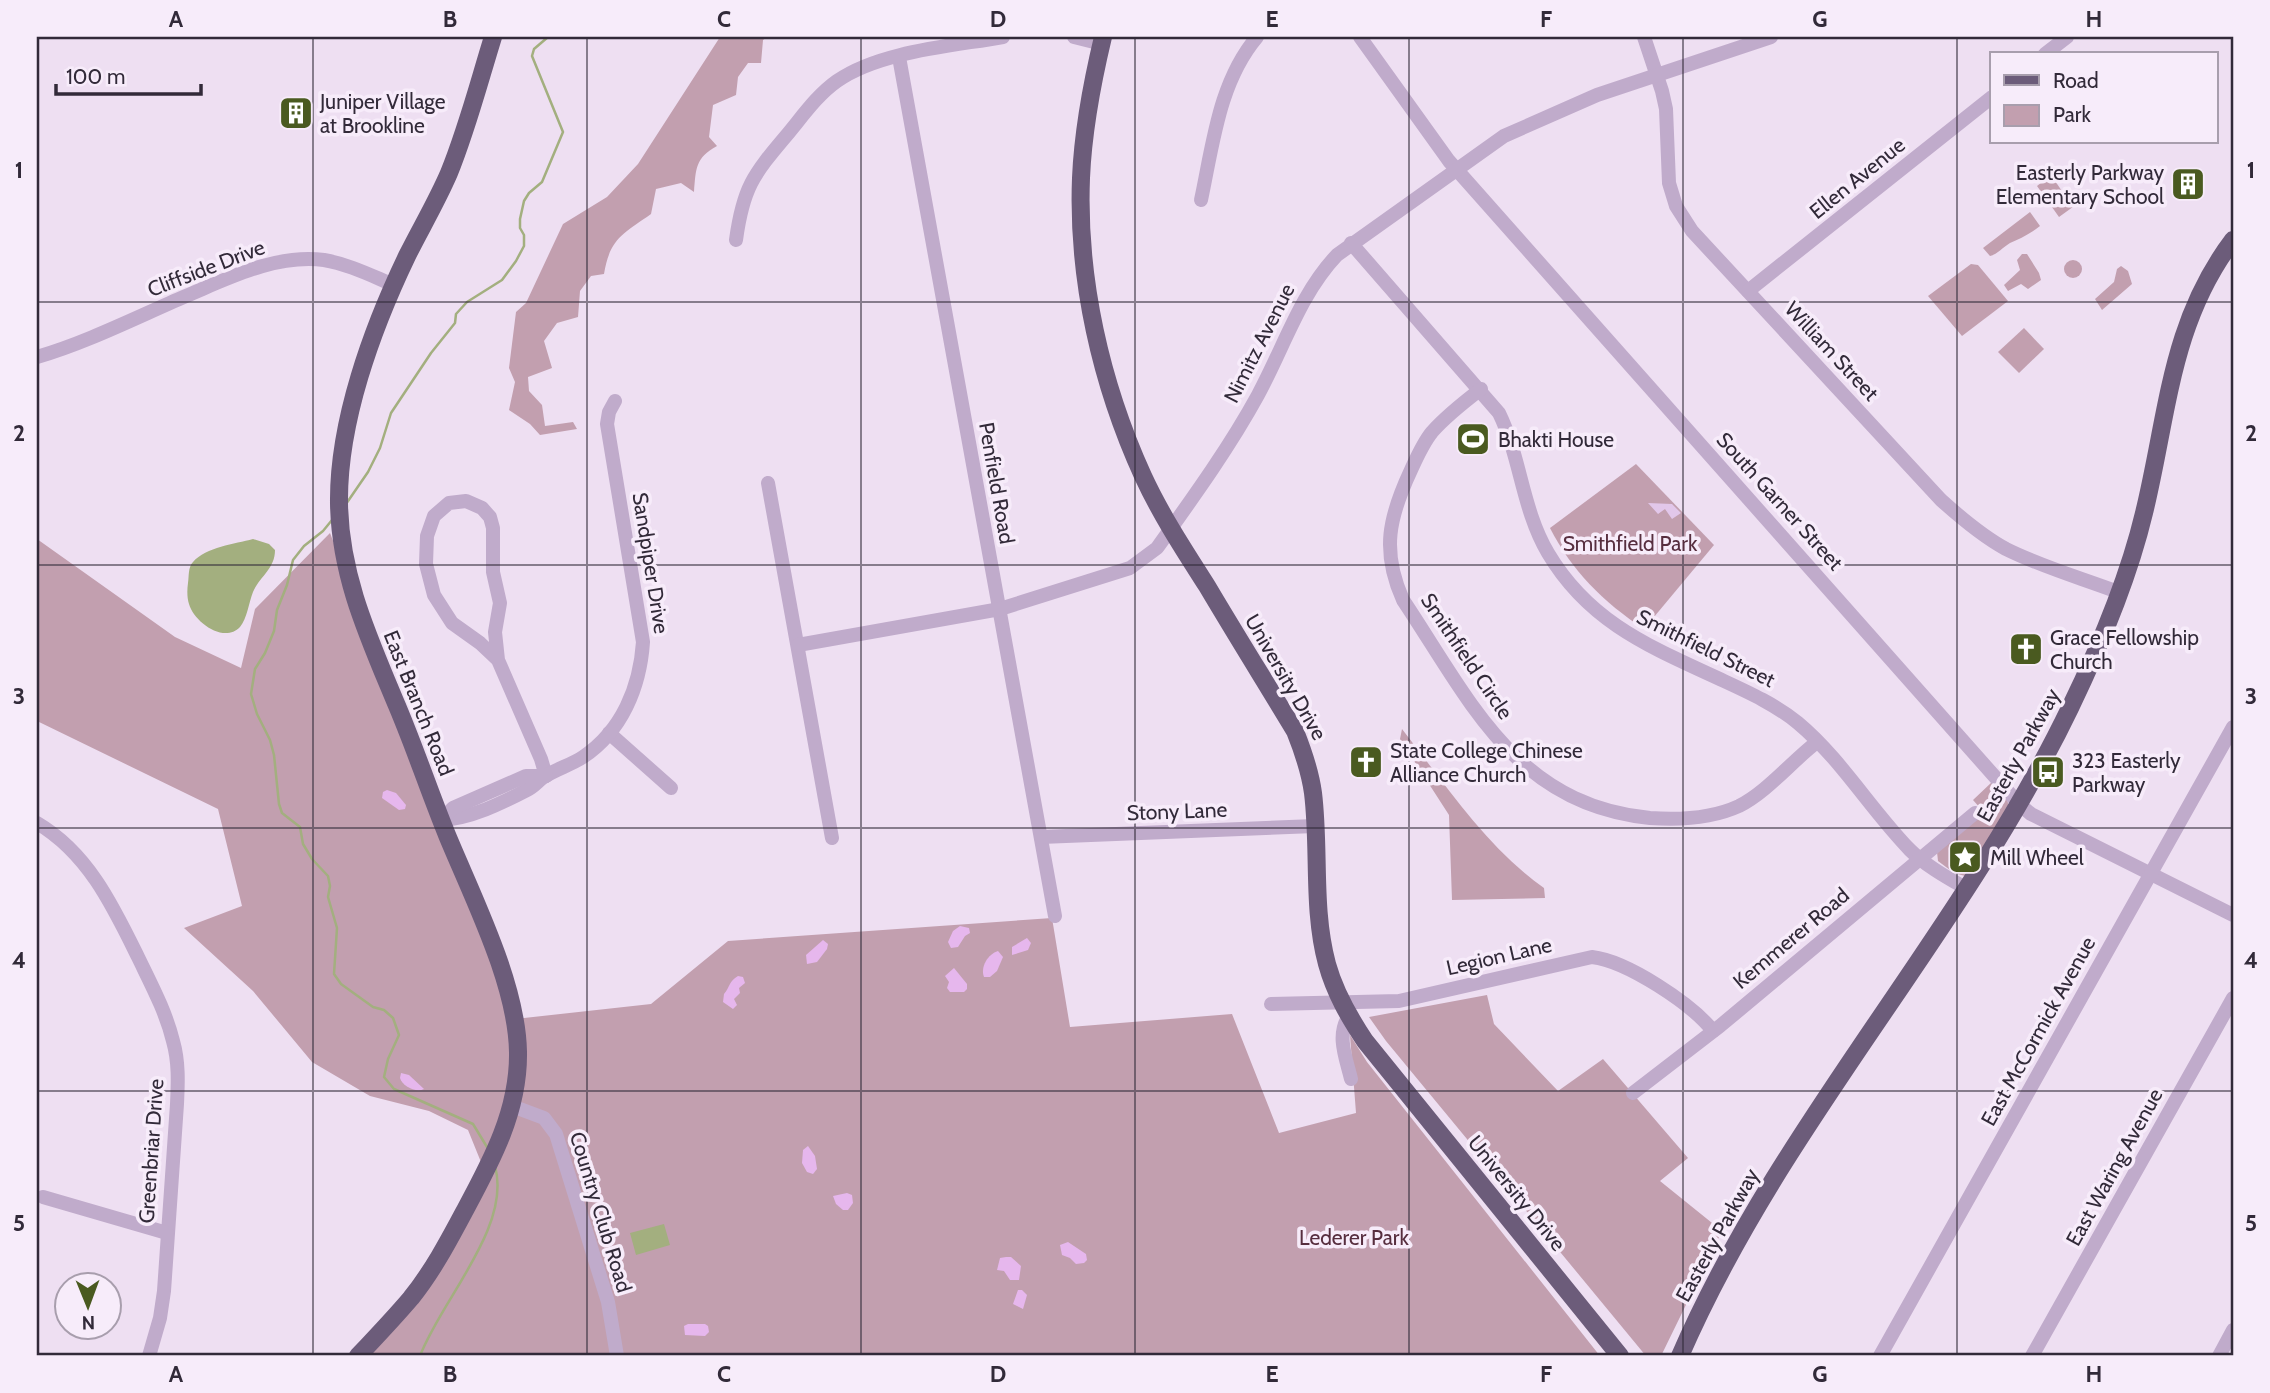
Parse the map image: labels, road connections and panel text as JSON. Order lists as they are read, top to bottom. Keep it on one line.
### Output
{"streets":{"main road":["University Drive","East Branch Road","Easterly Parkway"],"street":["Ellen Avenue","Cliffside Drive","Nimitz Avenue","William Street","Penfield Road","South Garner Street","Sandpiper Drive","Smithfield Street","Smithfield Circle","Stony Lane","Kemmerer Road","Legion Lane","East McCormick Avenue","Greenbriar Drive","East Waring Avenue","Country Club Road"]},"crossings":[["Ellen Avenue","William Street"],["Cliffside Drive","East Branch Road"],["Nimitz Avenue","William Street"],["Nimitz Avenue","Penfield Road"],["Nimitz Avenue","South Garner Street"],["Nimitz Avenue","Smithfield Street"],["Nimitz Avenue","University Drive"],["William Street","Easterly Parkway"],["Penfield Road","Stony Lane"],["South Garner Street","Easterly Parkway"],["South Garner Street","East McCormick Avenue"],["Sandpiper Drive","East Branch Road"],["Smithfield Street","Smithfield Circle"],["Smithfield Street","Easterly Parkway"],["Smithfield Street","Kemmerer Road"],["University Drive","Stony Lane"],["University Drive","Legion Lane"],["East Branch Road","Country Club Road"],["Kemmerer Road","Legion Lane"]],"parks":["Smithfield Park","Lederer Park"],"places":{"building":["Juniper Village at Brookline","Easterly Parkway Elementary School"],"sports":["Bhakti House"],"church":["Grace Fellowship Church","State College Chinese Alliance Church"],"bus stop":["323 Easterly Parkway"],"place":["Mill Wheel"]},"legend":["Road","Park"],"scale_bar":"100 m","north":"bottom","grid":{"columns":["A","B","C","D","E","F","G","H"],"rows":["1","2","3","4","5"]}}
